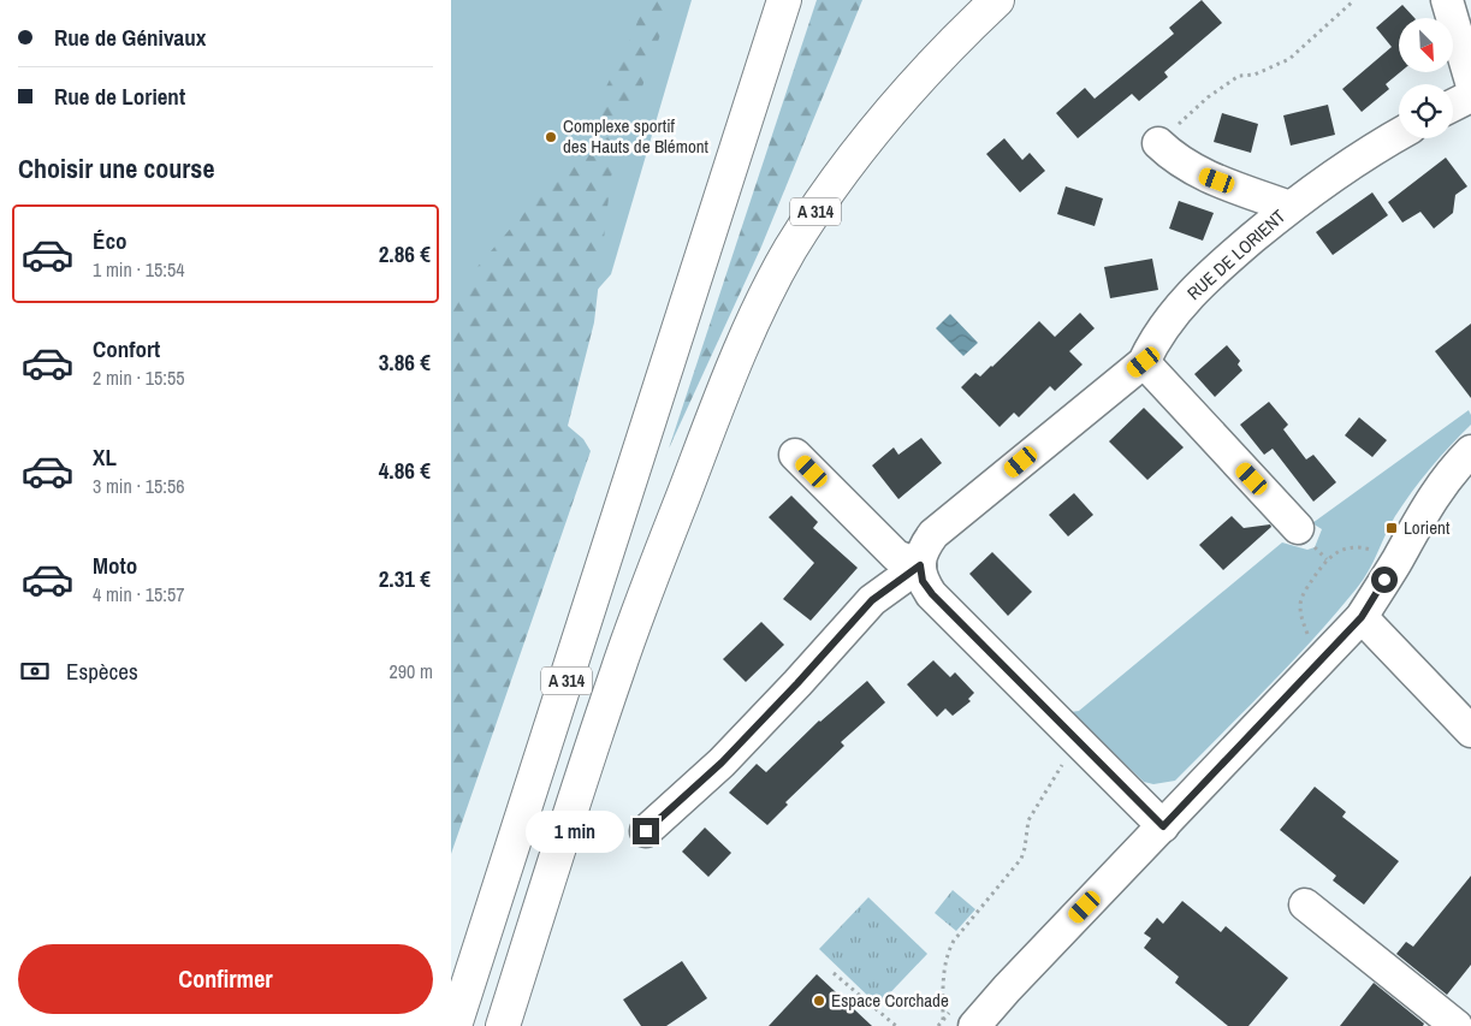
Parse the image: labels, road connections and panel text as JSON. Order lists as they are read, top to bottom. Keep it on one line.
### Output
{"streets":{"highway":["A 314"],"street":["RUE DE LORIENT"]},"places":{"other":["Complexe sportif des Hauts de Blémont","Espace Corchade"],"transit":["Lorient"]},"north":"bottom right","page":{"banner":["Rue de Génivaux","Rue de Lorient"],"heading":"Choisir une course","list":[{"name":"Éco","note":"1 min · 15:54","value":"2.86 €"},{"name":"Confort","note":"2 min · 15:55","value":"3.86 €"},{"name":"XL","note":"3 min · 15:56","value":"4.86 €"},{"name":"Moto","note":"4 min · 15:57","value":"2.31 €"}],"pay":["Espèces","290 m"],"bubble":"1 min","buttons":"Confirmer"}}
